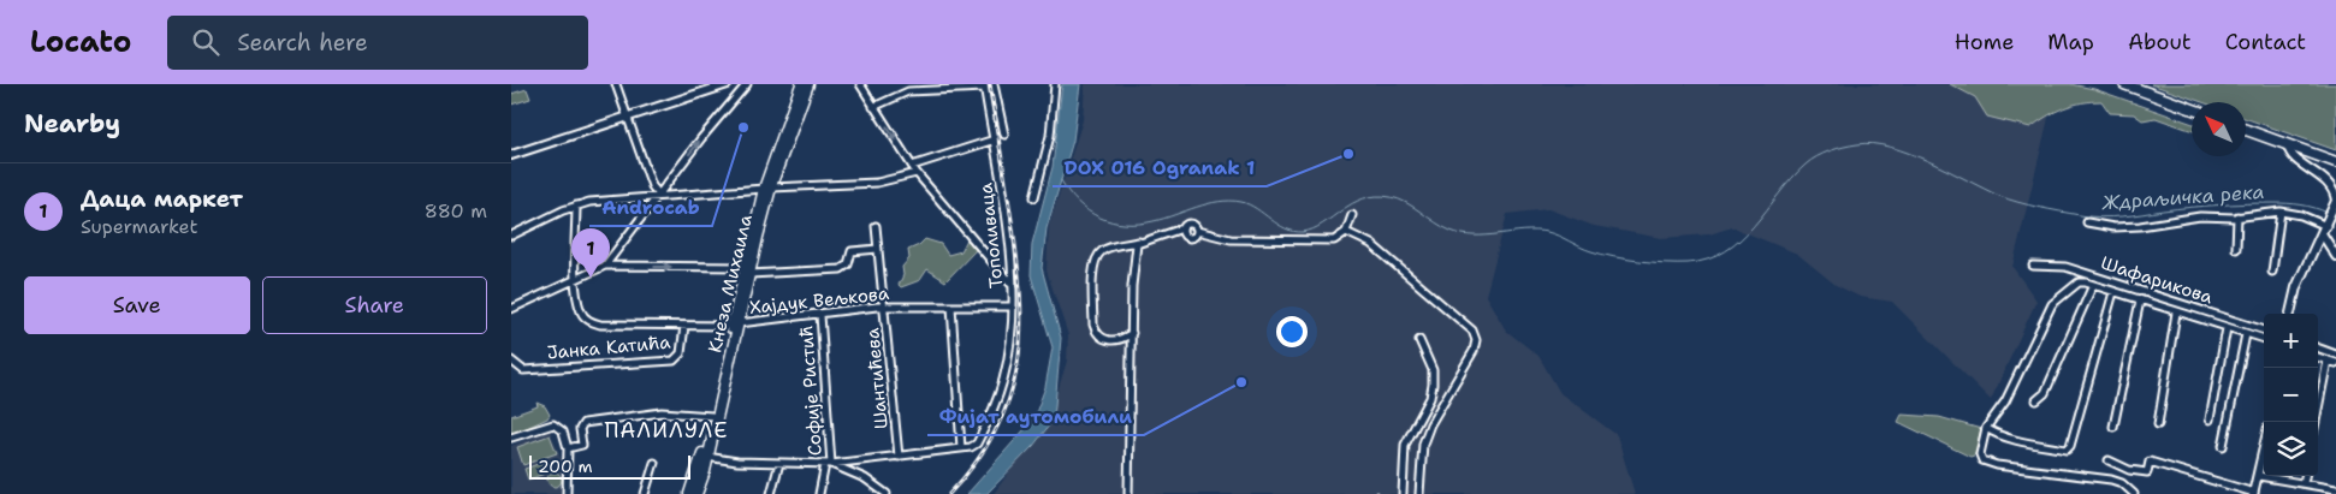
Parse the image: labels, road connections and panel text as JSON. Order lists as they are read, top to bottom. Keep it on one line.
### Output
{"streets":{"main road":["Кнеза Михаила"],"street":["Тополиваца","Шафарикова","Хајдук Вељкова","Јанка Катића","Шантићева","Софије Ристић"]},"crossings":[["Тополиваца","Хајдук Вељкова"],["Кнеза Михаила","Хајдук Вељкова"],["Хајдук Вељкова","Јанка Катића"],["Хајдук Вељкова","Шантићева"],["Хајдук Вељкова","Софије Ристић"]],"districts":["ПАЛИЛУЛЕ"],"water":["Ждраљичка река"],"places":["Androcab","DOX 016 Ogranak 1","Фијат аутомобили"],"scale_bar":"200 m","north":"top left","page":{"header":"Locato","search":"Search here","nav":["Home","Map","About","Contact"],"heading":"Nearby","list":[{"mark":"1","name":"Даца маркет","note":"Supermarket","value":"880 m"}],"pins":"1","buttons":["Save","Share"],"map_buttons":["+","−"],"scale":"200 m"}}
